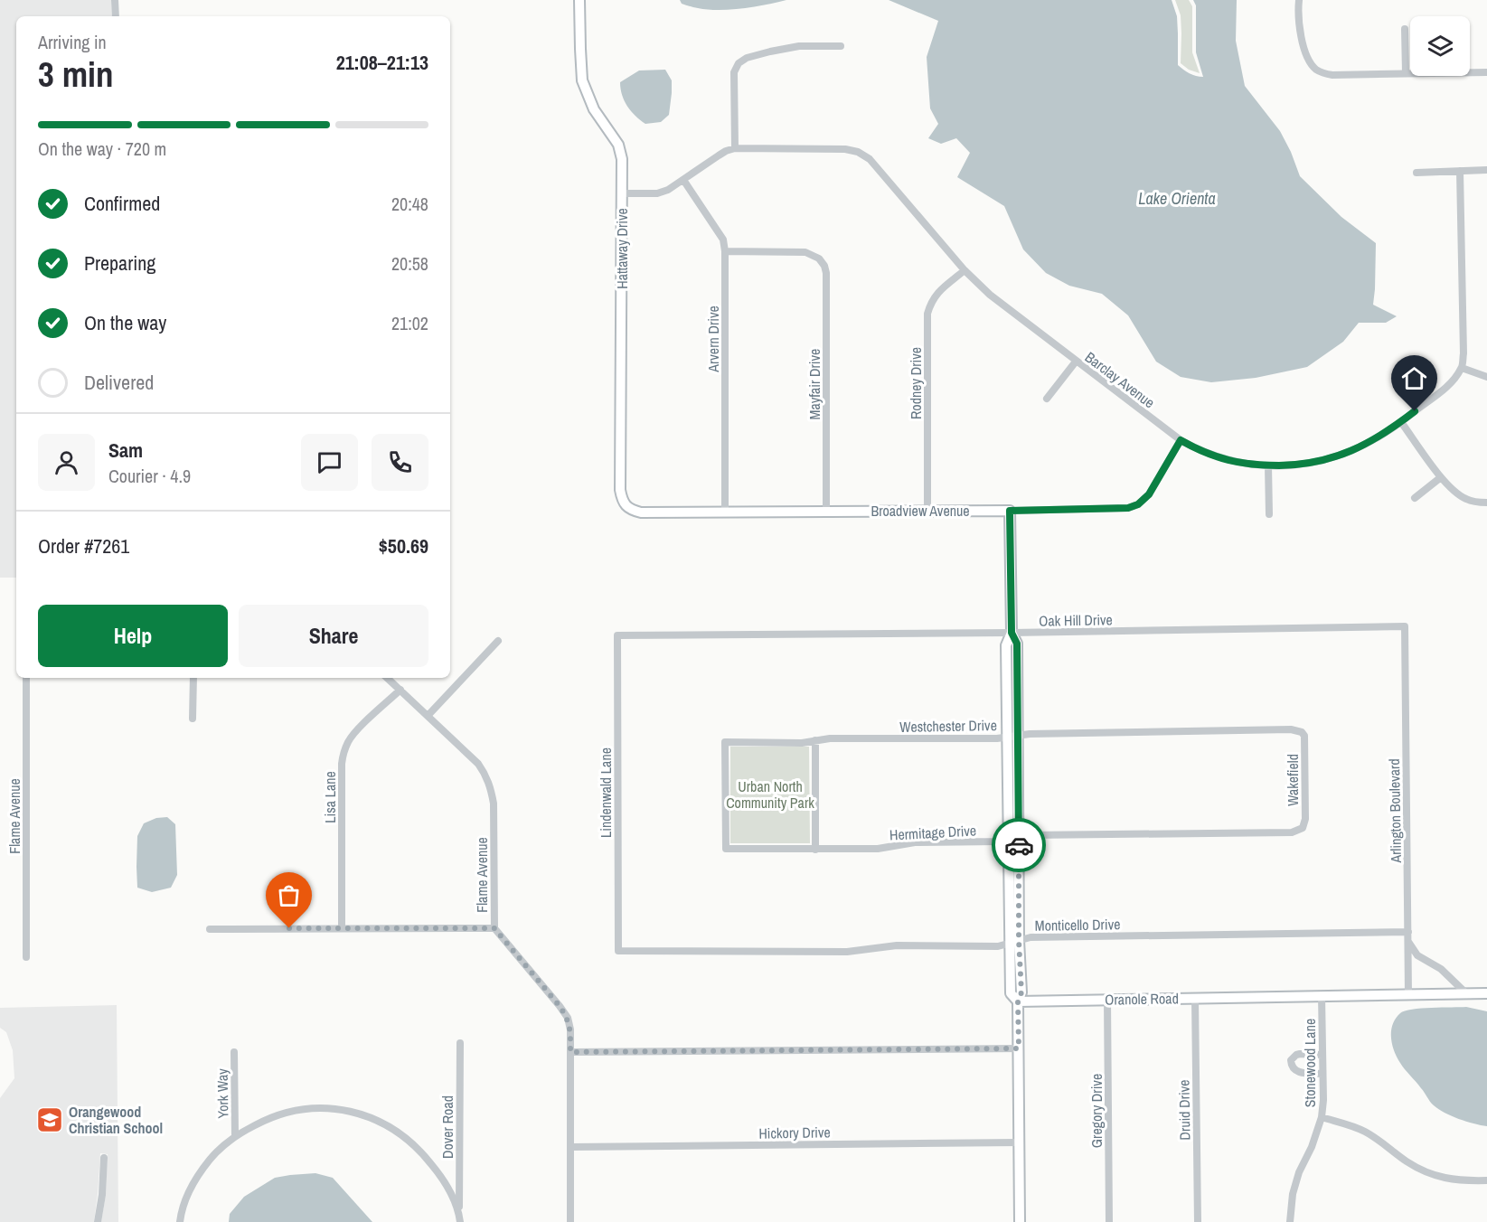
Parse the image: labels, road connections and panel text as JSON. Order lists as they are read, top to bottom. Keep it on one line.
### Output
{"streets":{"street":["Hattaway Drive","Arvern Drive","Barclay Avenue","Rodney Drive","Mayfair Drive","Broadview Avenue","Oak Hill Drive","Westchester Drive","Wakefield","Lindenwald Lane","Lisa Lane","Arlington Boulevard","Flame Avenue","Hermitage Drive","Monticello Drive","Oranole Road","Stonewood Lane","York Way","Druid Drive","Gregory Drive","Dover Road","Hickory Drive"]},"crossings":[["Hattaway Drive","Barclay Avenue"],["Hattaway Drive","Broadview Avenue"],["Arvern Drive","Barclay Avenue"],["Arvern Drive","Mayfair Drive"],["Arvern Drive","Broadview Avenue"],["Barclay Avenue","Rodney Drive"],["Barclay Avenue","Broadview Avenue"],["Rodney Drive","Broadview Avenue"],["Mayfair Drive","Broadview Avenue"],["Oak Hill Drive","Lindenwald Lane"],["Oak Hill Drive","Arlington Boulevard"],["Westchester Drive","Wakefield"],["Westchester Drive","Hermitage Drive"],["Wakefield","Hermitage Drive"],["Lindenwald Lane","Monticello Drive"],["Lisa Lane","Flame Avenue"],["Arlington Boulevard","Monticello Drive"],["Arlington Boulevard","Oranole Road"],["Flame Avenue","Hickory Drive"],["Oranole Road","Stonewood Lane"],["Oranole Road","Druid Drive"],["Oranole Road","Gregory Drive"]],"water":["Lake Orienta"],"parks":["Urban North Community Park"],"places":{"school or university":["Orangewood Christian School"]},"page":{"heading":["3 min","Arriving in","21:08–21:13"],"panel":["Sam","Courier · 4.9","Order #7261","$50.69"],"bar":"On the way · 720 m","list":[["Confirmed","20:48"],["Preparing","20:58"],["On the way","21:02"],"Delivered"],"buttons":["Help","Share"]}}
